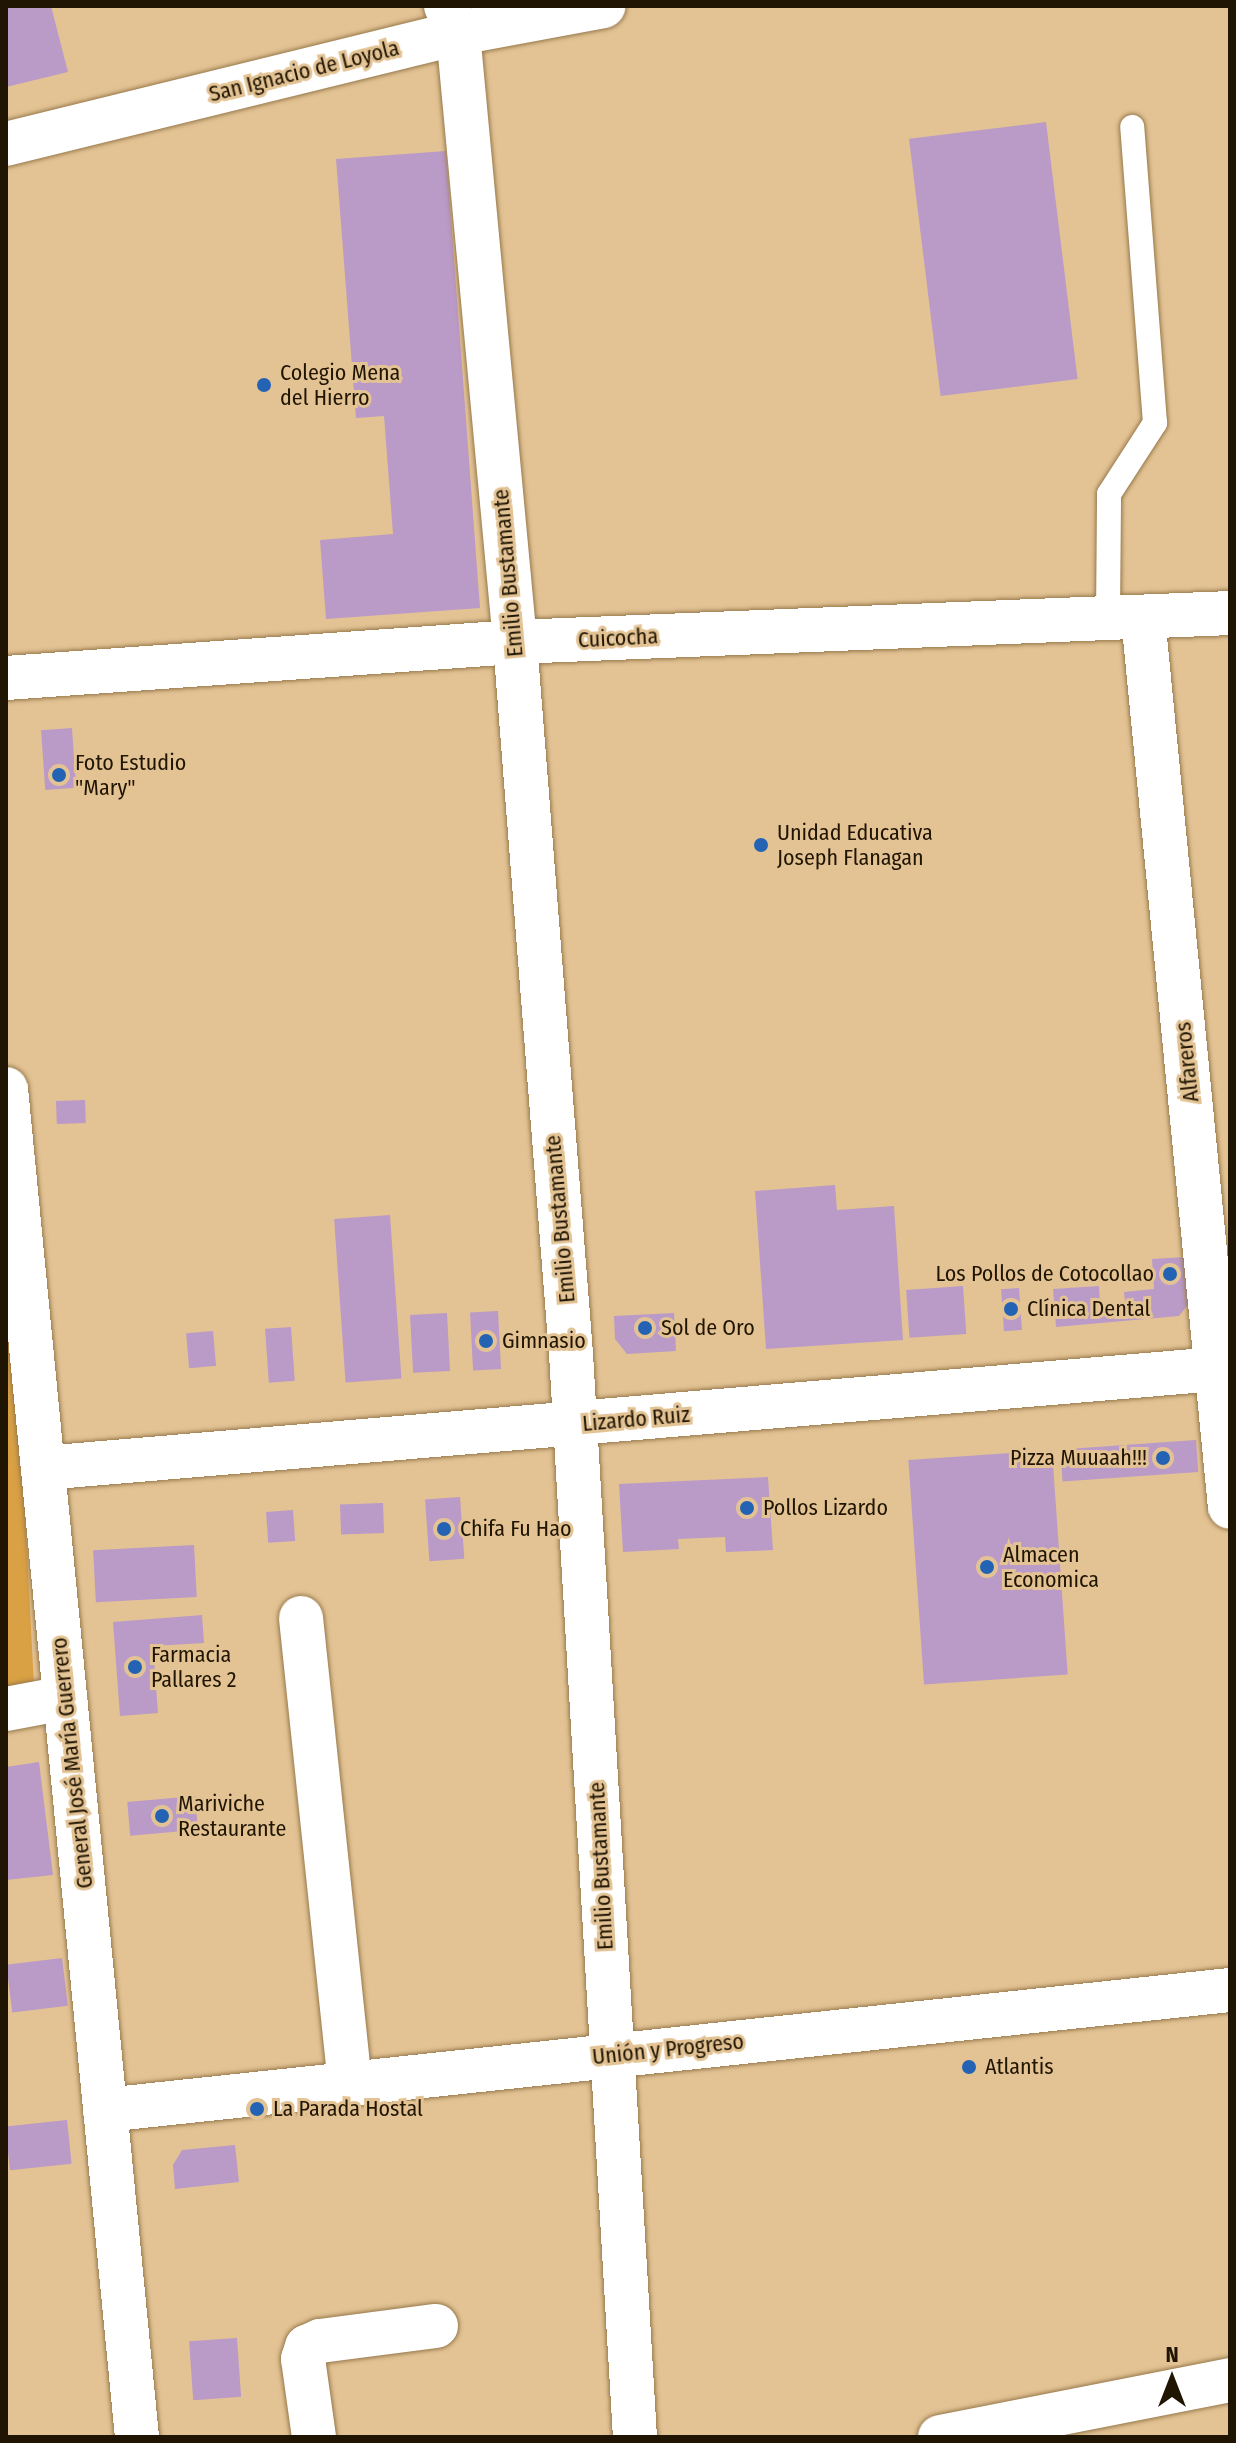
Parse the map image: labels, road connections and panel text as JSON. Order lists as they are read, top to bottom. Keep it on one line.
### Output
{"streets":{"street":["San Ignacio de Loyola","Emilio Bustamante","Cuicocha","Alfareros","Lizardo Ruiz","General José María Guerrero","Unión y Progreso"]},"crossings":[["San Ignacio de Loyola","Emilio Bustamante"],["Emilio Bustamante","Cuicocha"],["Emilio Bustamante","Lizardo Ruiz"],["Emilio Bustamante","Unión y Progreso"],["Cuicocha","Alfareros"],["Alfareros","Lizardo Ruiz"],["Lizardo Ruiz","General José María Guerrero"],["General José María Guerrero","Unión y Progreso"]],"places":["Colegio Mena del Hierro","Foto Estudio \"Mary\"","Unidad Educativa Joseph Flanagan","Los Pollos de Cotocollao","Clínica Dental","Sol de Oro","Gimnasio","Pizza Muuaah!!!","Pollos Lizardo","Chifa Fu Hao","Almacen Economica","Farmacia Pallares 2","Mariviche Restaurante","Atlantis","La Parada Hostal"],"north":"top"}
